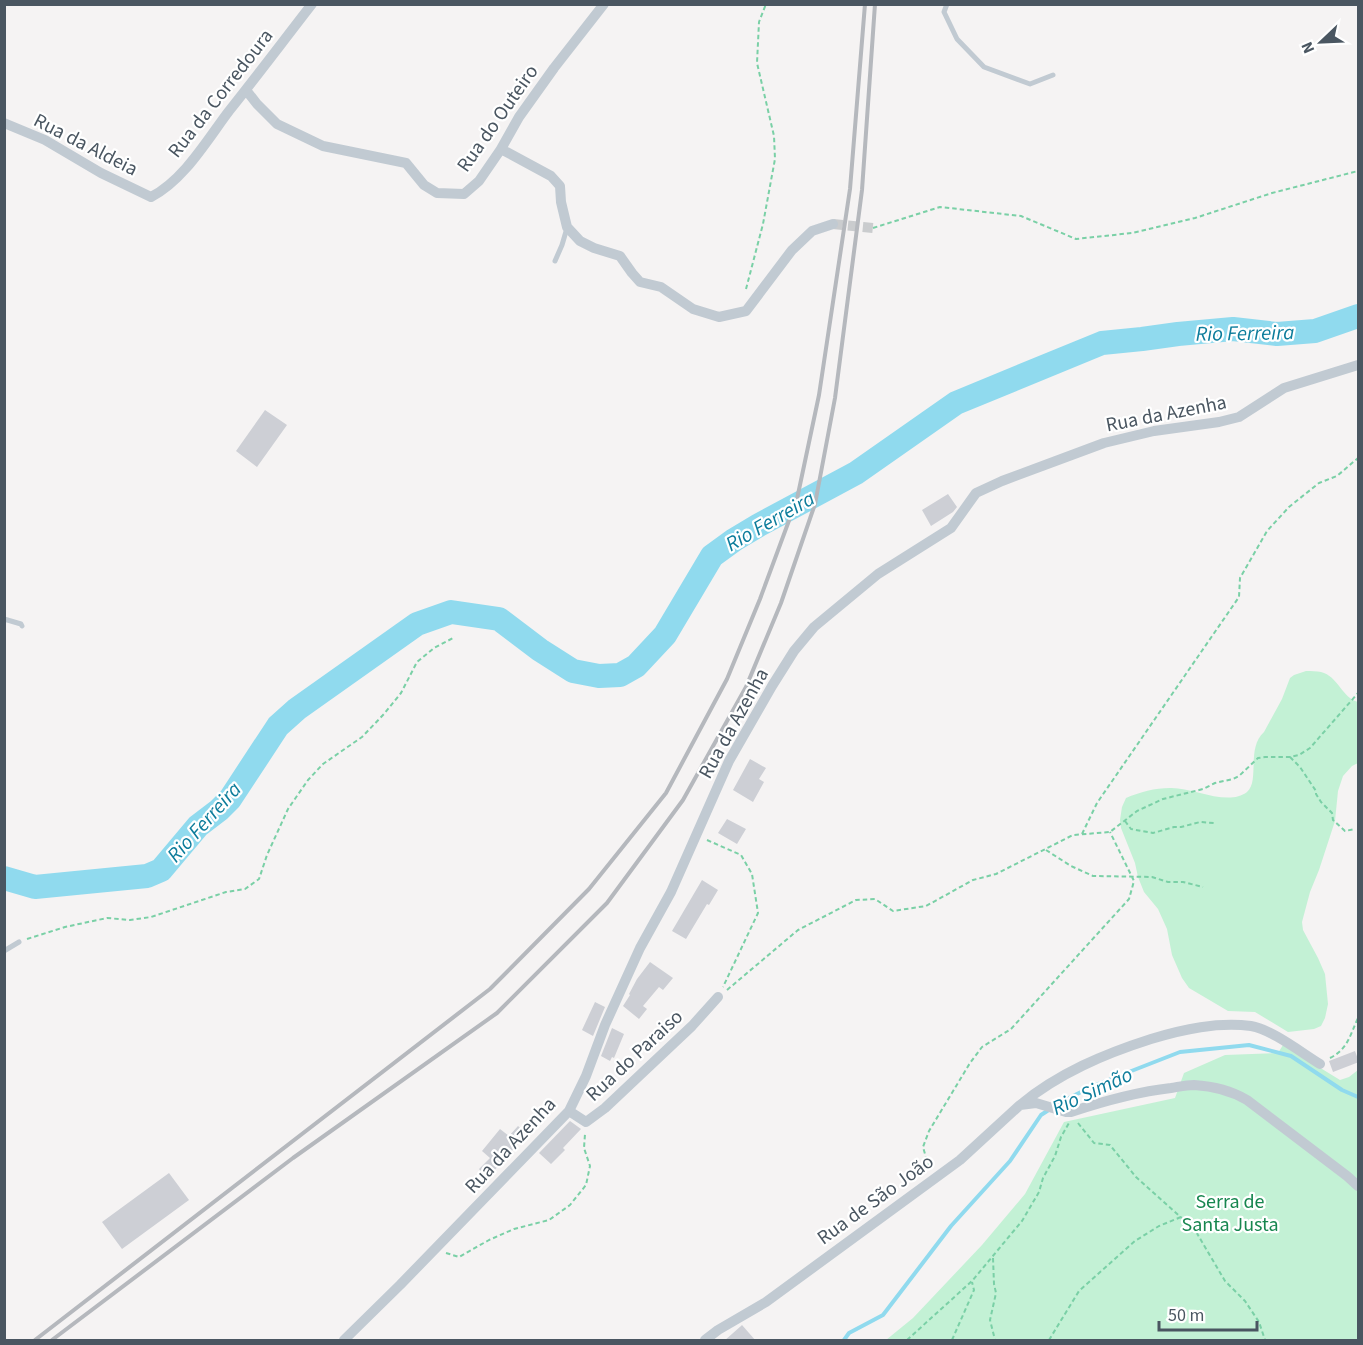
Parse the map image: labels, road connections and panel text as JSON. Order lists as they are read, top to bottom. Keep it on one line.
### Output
{"streets":{"street":["Rua da Corredoura","Rua do Outeiro","Rua da Aldeia","Rua da Azenha","Rua do Paraiso","Rua de São João"]},"crossings":[["Rua da Corredoura","Rua do Outeiro"],["Rua da Corredoura","Rua da Aldeia"],["Rua da Azenha","Rua do Paraiso"]],"water":["Rio Ferreira","Rio Simão"],"parks":["Serra de Santa Justa"],"scale_bar":"50 m","north":"bottom left"}
